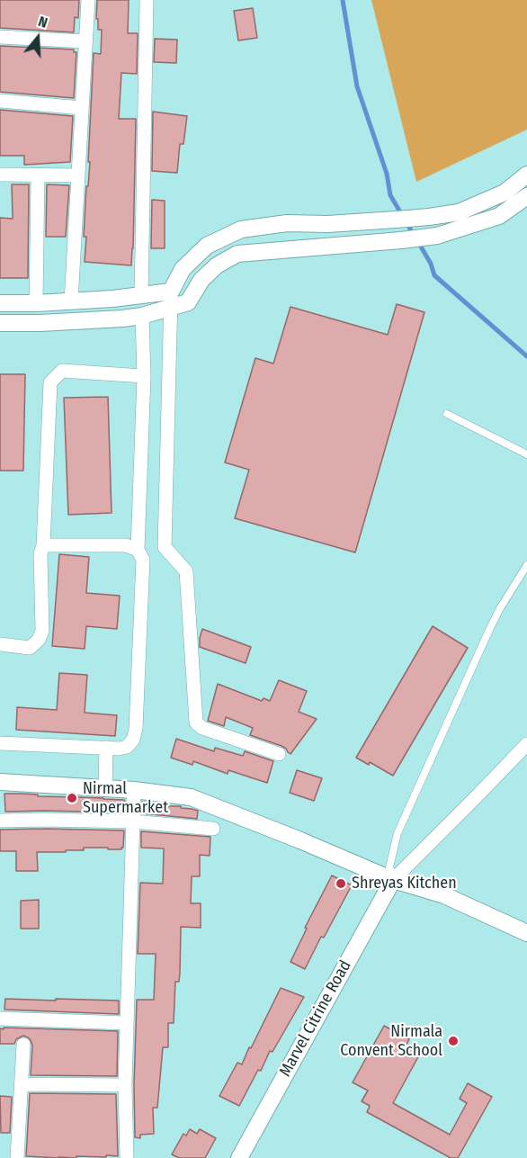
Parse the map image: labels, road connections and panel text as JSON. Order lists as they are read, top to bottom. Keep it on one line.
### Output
{"streets":{"street":["Marvel Citrine Road"]},"places":["Nirmal Supermarket","Shreyas Kitchen","Nirmala Convent School"],"north":"top"}
